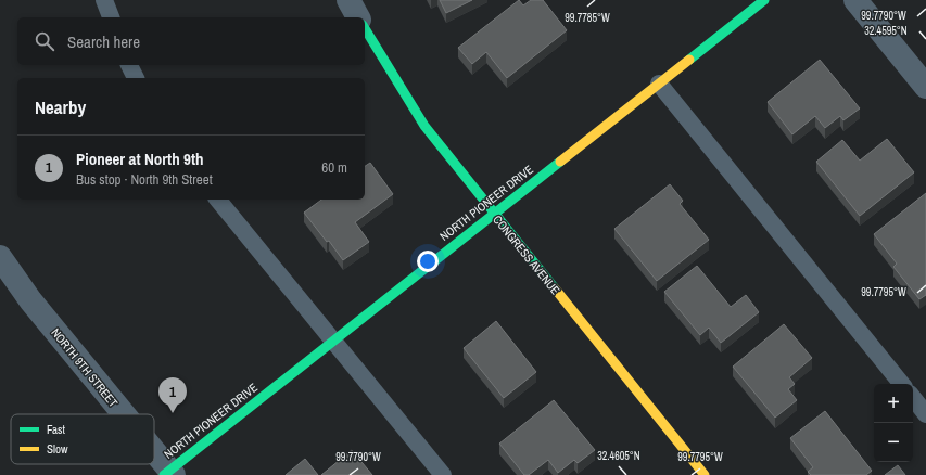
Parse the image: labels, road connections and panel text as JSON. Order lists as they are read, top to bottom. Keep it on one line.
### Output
{"streets":{"street":["NORTH PIONEER DRIVE","CONGRESS AVENUE","NORTH 9TH STREET"]},"crossings":[["NORTH PIONEER DRIVE","CONGRESS AVENUE"],["NORTH PIONEER DRIVE","NORTH 9TH STREET"]],"legend":["Fast","Slow"],"page":{"search":"Search here","heading":"Nearby","list":[{"mark":"1","name":"Pioneer at North 9th","note":"Bus stop · North 9th Street","value":"60 m"}],"pins":"1","map_buttons":["+","−"]},"coordinates":["99.7790°W","99.7785°W","32.4595°N","99.7795°W","32.4605°N"]}
